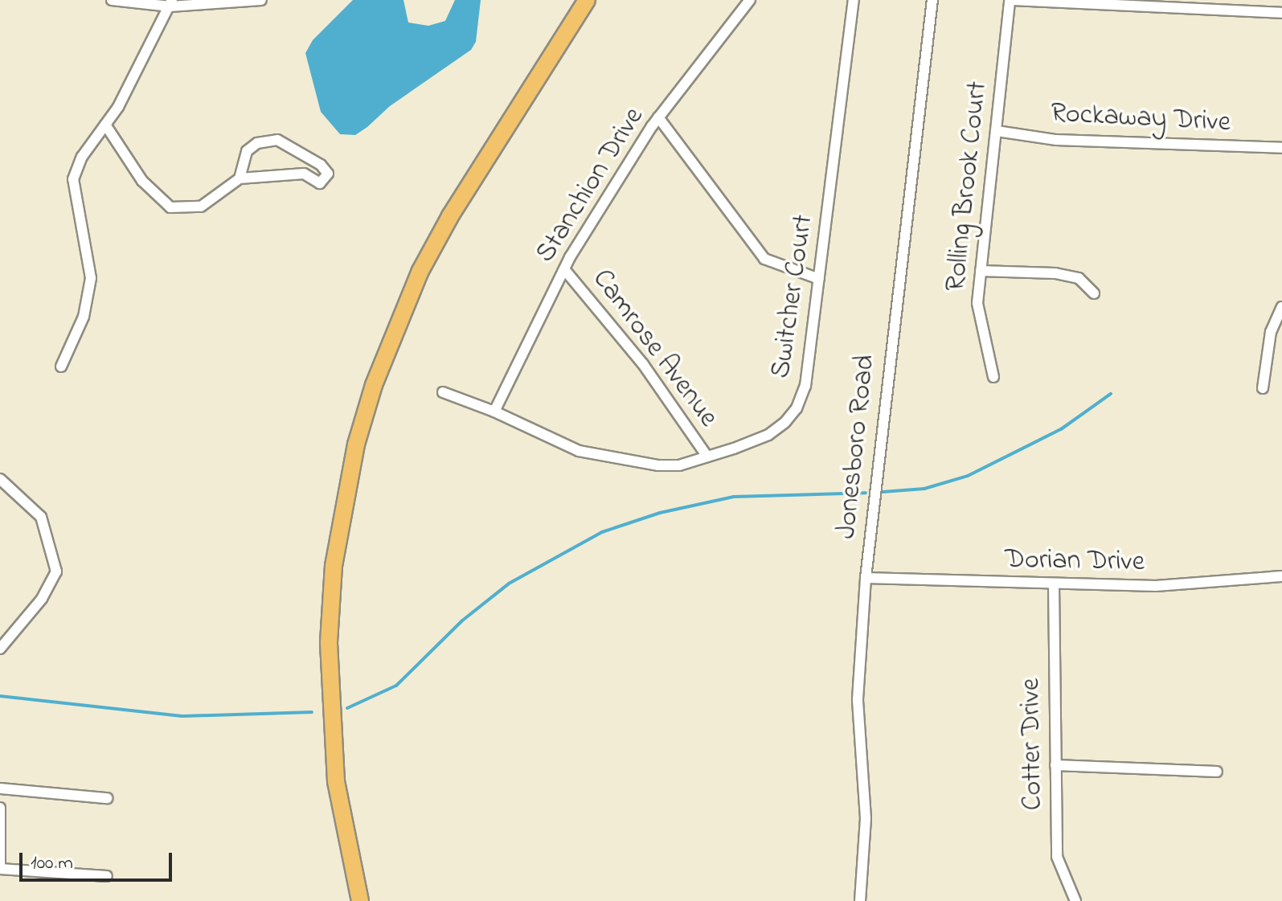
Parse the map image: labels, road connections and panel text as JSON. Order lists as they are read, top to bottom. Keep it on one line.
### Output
{"streets":{"street":["Rockaway Drive","Stanchion Drive","Rolling Brook Court","Switcher Court","Camrose Avenue","Jonesboro Road","Dorian Drive","Cotter Drive"]},"crossings":[["Rockaway Drive","Rolling Brook Court"],["Stanchion Drive","Switcher Court"],["Stanchion Drive","Camrose Avenue"],["Switcher Court","Camrose Avenue"],["Jonesboro Road","Dorian Drive"],["Dorian Drive","Cotter Drive"]],"scale_bar":"100 m"}
